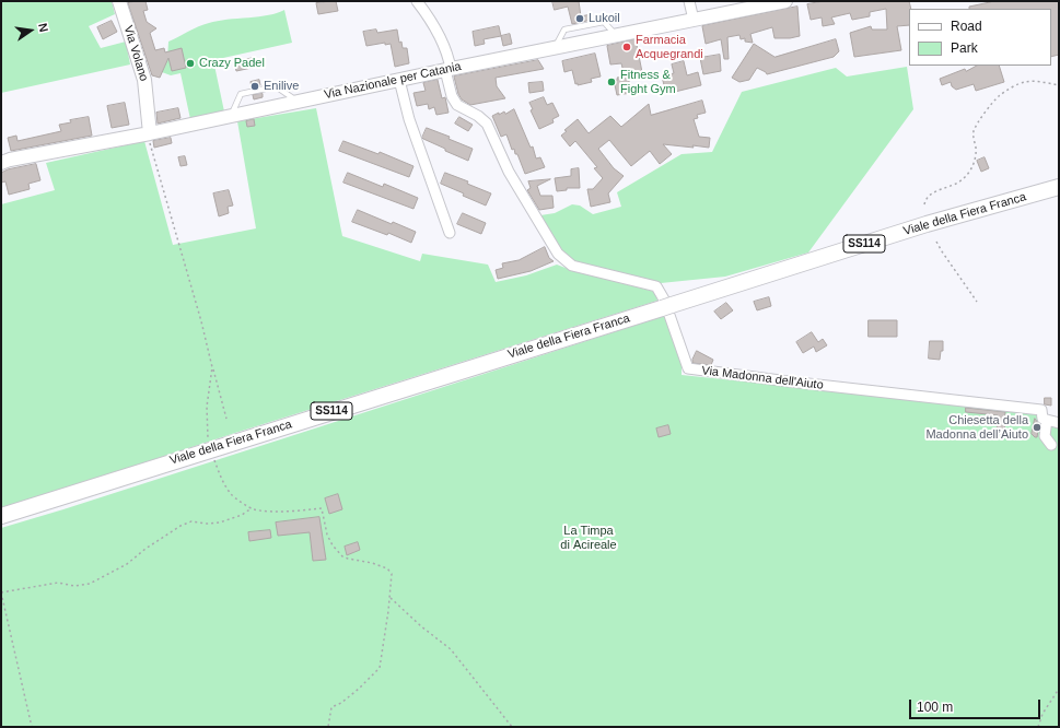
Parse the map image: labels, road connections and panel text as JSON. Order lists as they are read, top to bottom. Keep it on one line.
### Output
{"streets":{"main road":["Via Volano","Via Nazionale per Catania","Viale della Fiera Franca","SS114"],"street":["Via Madonna dell'Aiuto"]},"crossings":[["Via Volano","Via Nazionale per Catania"],["Via Nazionale per Catania","Via Madonna dell'Aiuto"]],"parks":["La Timpa di Acireale"],"places":["Lukoil","Farmacia Acquegrandi","Crazy Padel","Fitness & Fight Gym","Enilive","Chiesetta della Madonna dell’Aiuto"],"legend":["Road","Park"],"scale_bar":"100 m","north":"right"}
